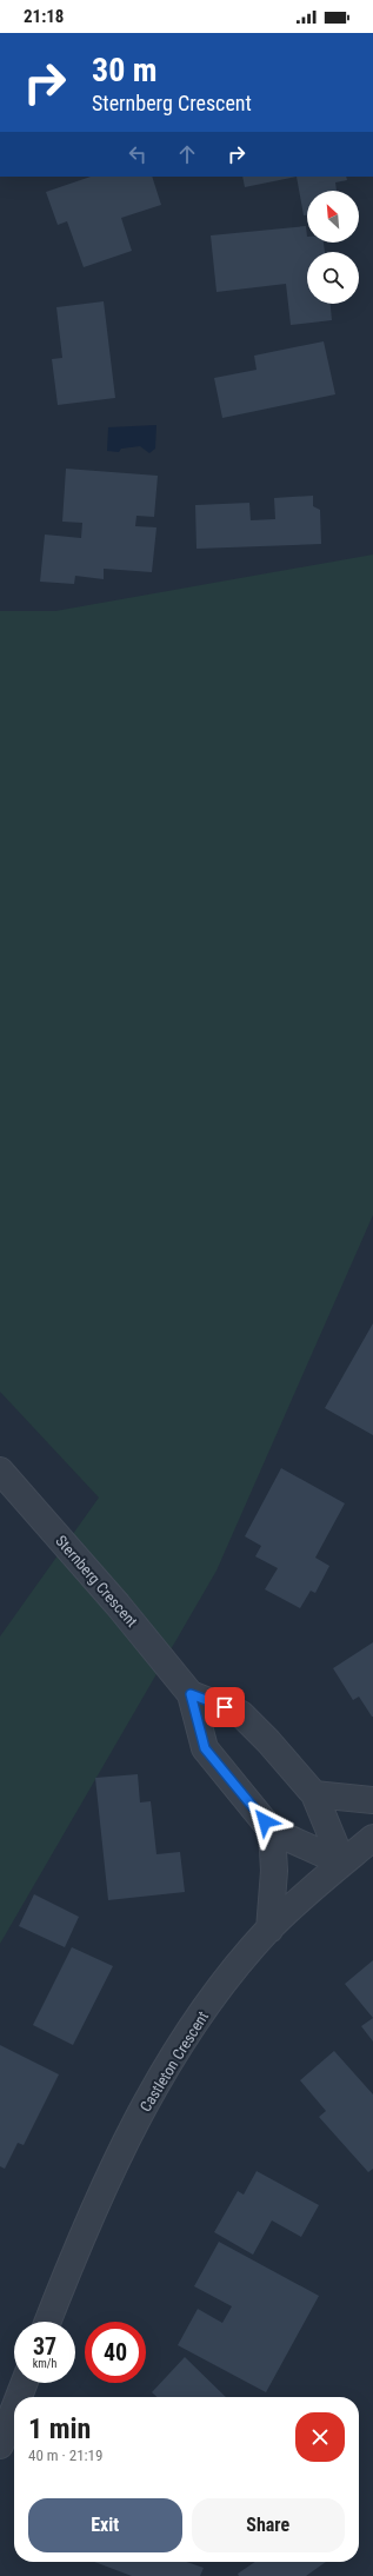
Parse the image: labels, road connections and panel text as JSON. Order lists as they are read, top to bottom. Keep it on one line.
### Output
{"streets":{"street":["Sternberg Crescent","Castleton Crescent"]},"crossings":[["Sternberg Crescent","Castleton Crescent"]],"north":"top left","page":{"status":"21:18","turn":["30 m","Sternberg Crescent"],"speed":"37 km/h","limit":"40","heading":["1 min","40 m · 21:19"],"buttons":["Exit","Share"]}}
